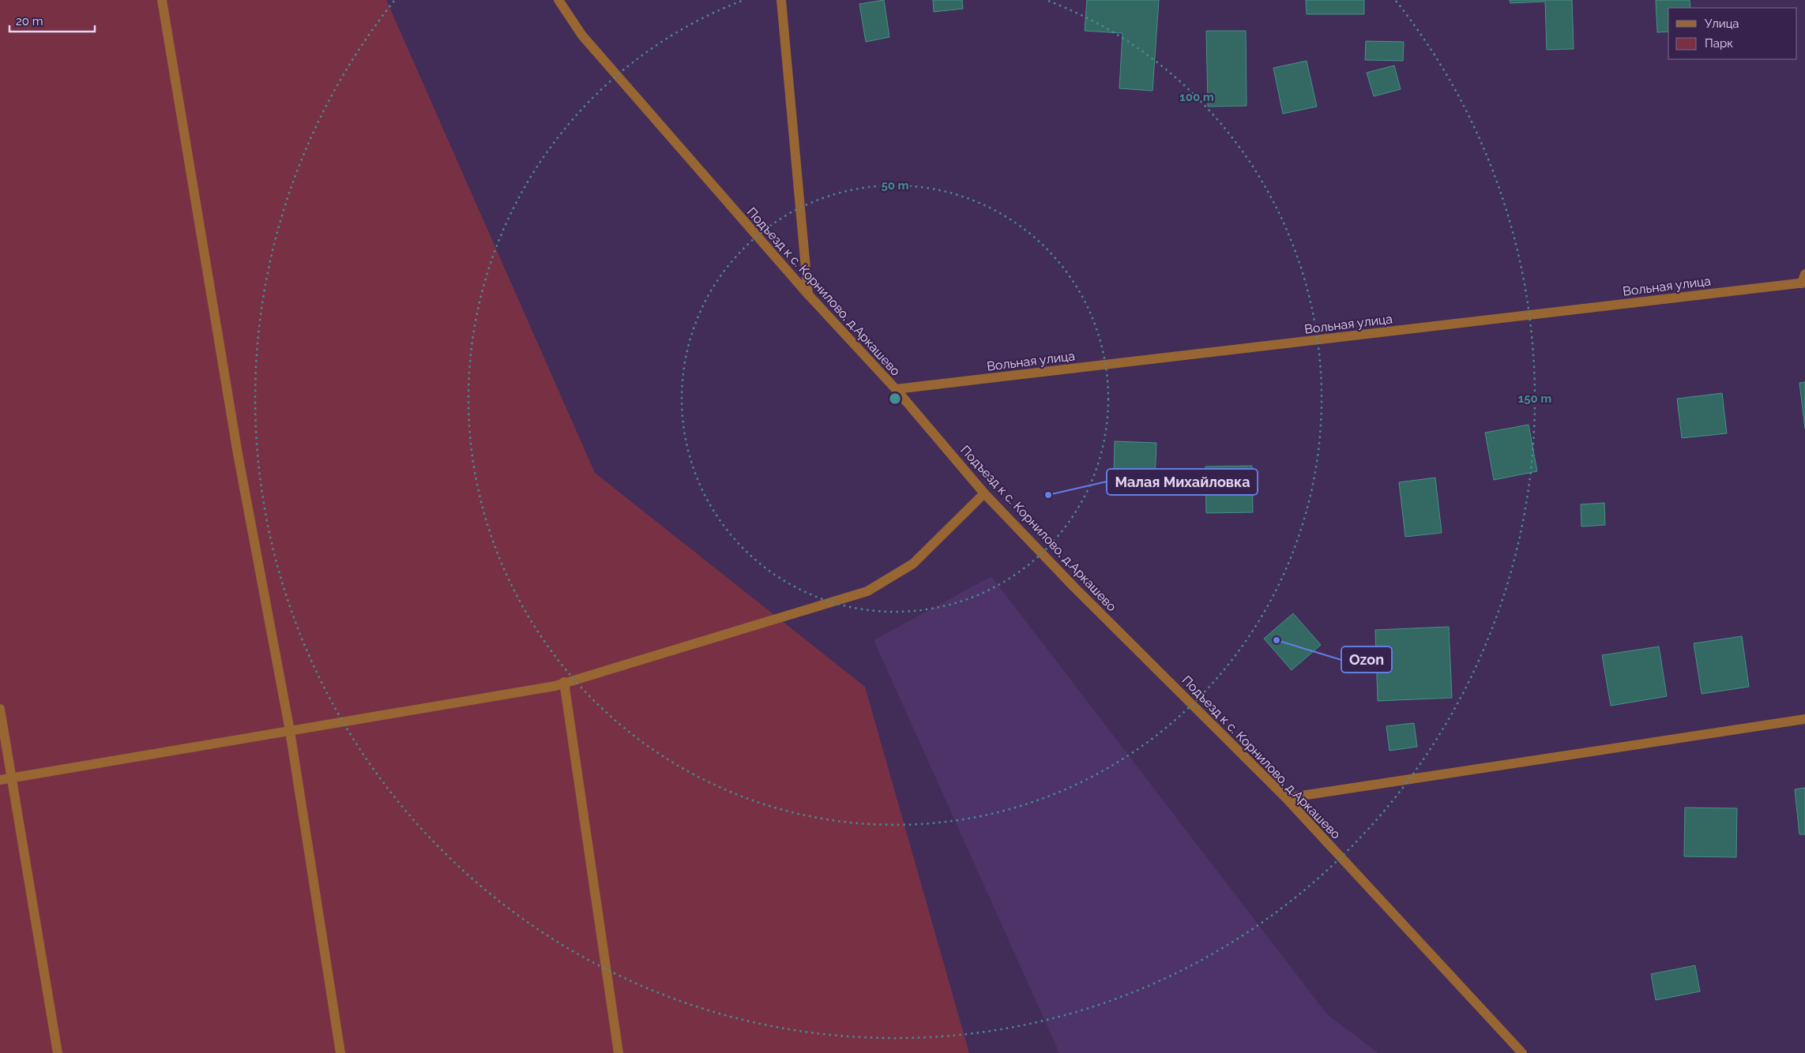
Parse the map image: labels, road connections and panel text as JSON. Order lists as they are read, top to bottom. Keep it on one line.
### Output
{"streets":{"street":["Вольная улица","Подъезд к с. Корнилово, д.Аркашево"]},"crossings":[["Вольная улица","Подъезд к с. Корнилово, д.Аркашево"]],"places":["Малая Михайловка","Ozon"],"legend":["Улица","Парк"],"scale_bar":"20 m","rings":["100 m","50 m","150 m"]}
